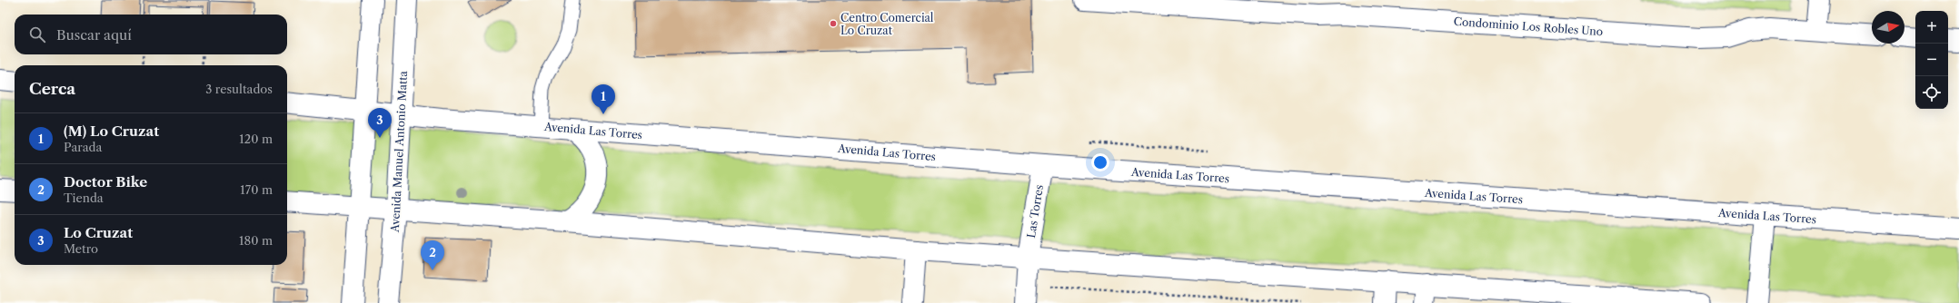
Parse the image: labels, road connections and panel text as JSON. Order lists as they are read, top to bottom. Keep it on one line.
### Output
{"streets":{"street":["Condominio Los Robles Uno","Avenida Las Torres","Avenida Manuel Antonio Matta","Las Torres"]},"crossings":[["Avenida Las Torres","Avenida Manuel Antonio Matta"],["Avenida Las Torres","Las Torres"]],"places":["Centro Comercial Lo Cruzat"],"north":"right","page":{"map_buttons":["+","−"],"search":"Buscar aquí","heading":["Cerca","3 resultados"],"pins":["1","3","2"],"list":[{"mark":"1","name":"(M) Lo Cruzat","note":"Parada","value":"120 m"},{"mark":"2","name":"Doctor Bike","note":"Tienda","value":"170 m"},{"mark":"3","name":"Lo Cruzat","note":"Metro","value":"180 m"}]}}
